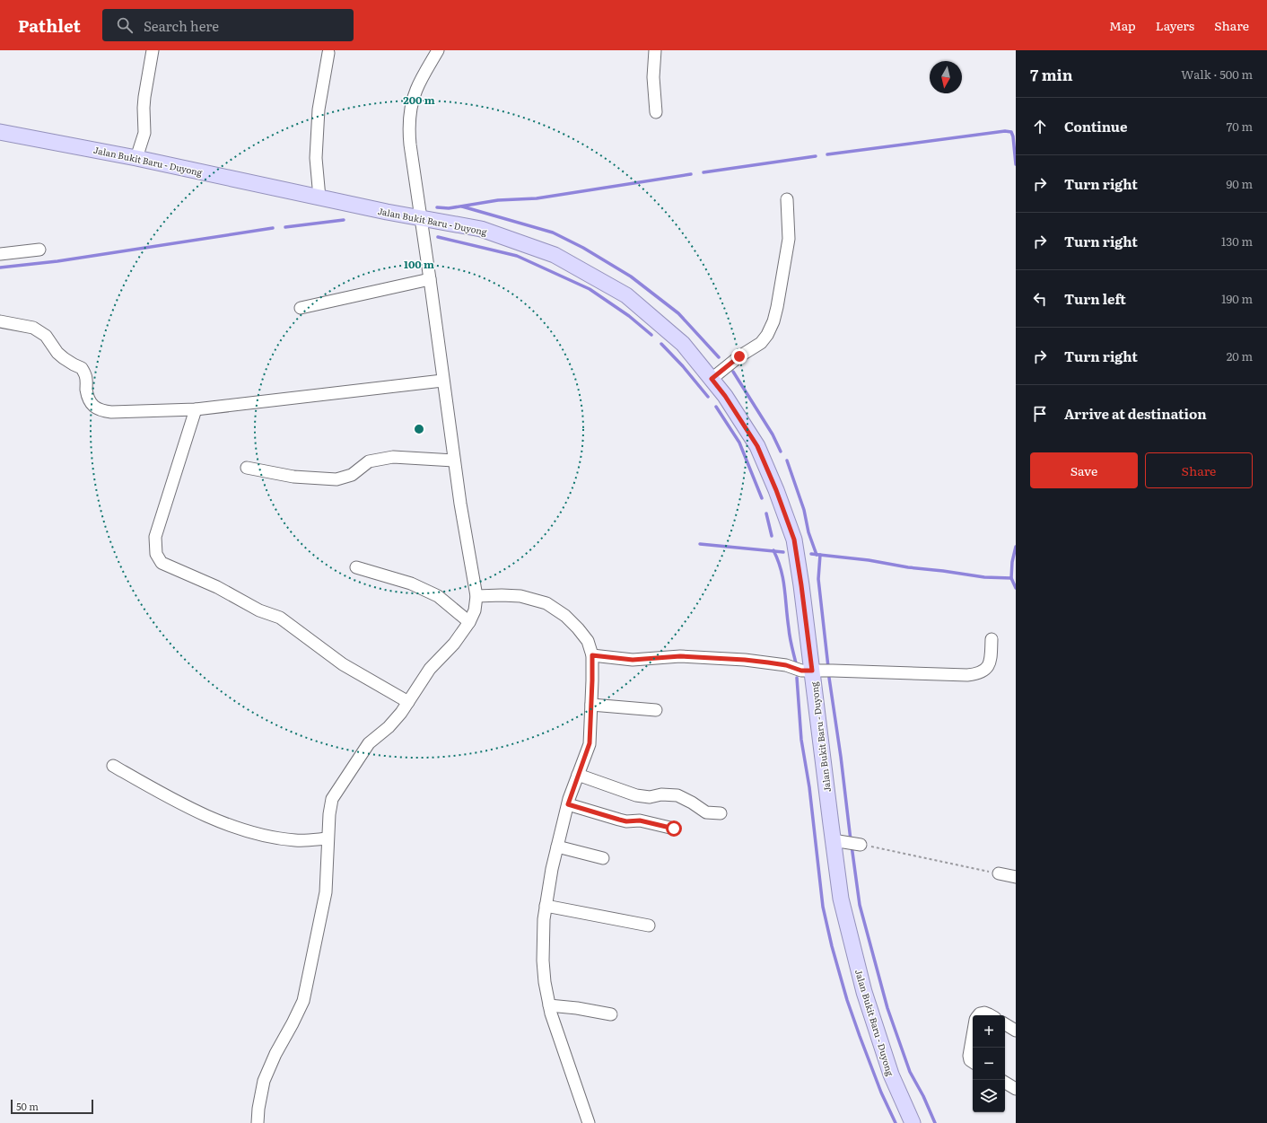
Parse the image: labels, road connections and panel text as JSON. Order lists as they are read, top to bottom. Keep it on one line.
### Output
{"streets":{"main road":["Jalan Bukit Baru - Duyong"]},"scale_bar":"50 m","north":"bottom","page":{"header":"Pathlet","search":"Search here","nav":["Map","Layers","Share"],"heading":["7 min","Walk · 500 m"],"list":[["Continue","70 m"],["Turn right","90 m"],["Turn right","130 m"],["Turn left","190 m"],["Turn right","20 m"],"Arrive at destination"],"buttons":["Save","Share"],"map_buttons":["+","−"],"scale":"50 m"},"rings":["200 m","100 m"]}
